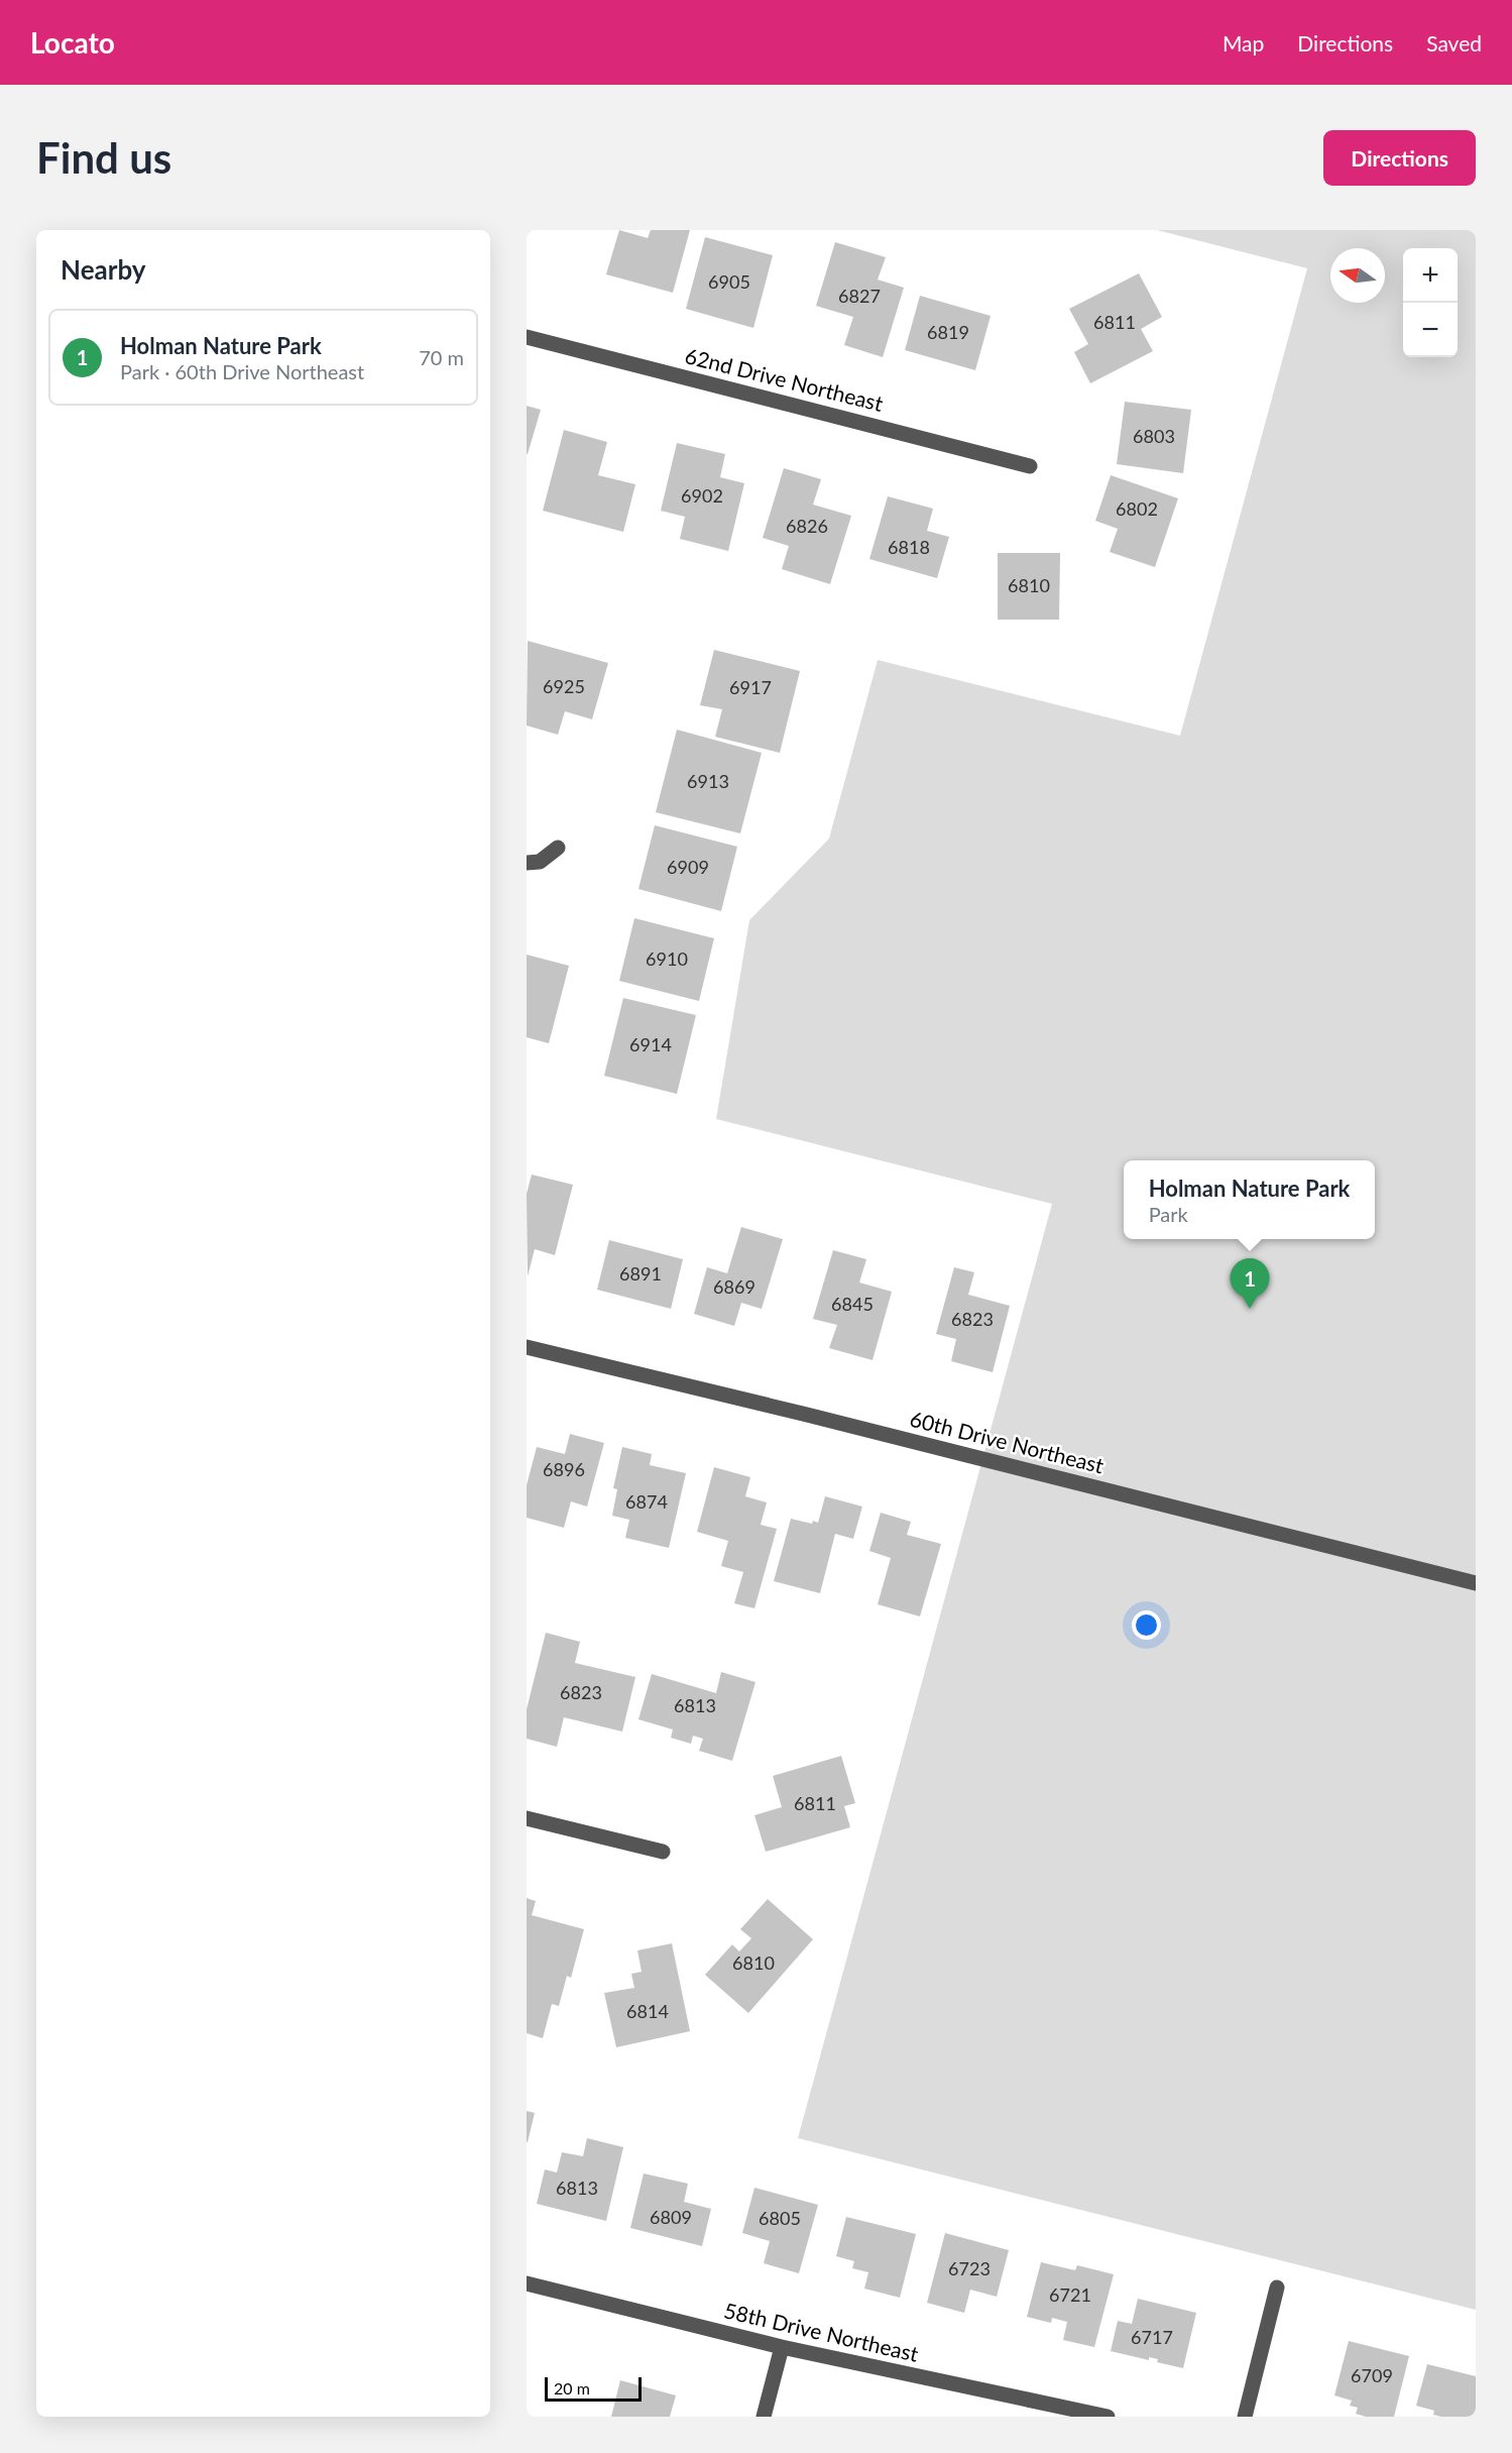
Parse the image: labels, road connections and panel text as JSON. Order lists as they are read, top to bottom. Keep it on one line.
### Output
{"streets":{"street":["62nd Drive Northeast","60th Drive Northeast","58th Drive Northeast"]},"house_numbers":["6905","6827","6811","6819","6803","6902","6802","6826","6818","6810","6925","6917","6913","6909","6910","6914","6891","6869","6845","6823","6896","6874","6823","6813","6811","6810","6814","6813","6809","6805","6723","6721","6717","6709"],"scale_bar":"20 m","north":"left","page":{"header":"Locato","nav":["Map","Directions","Saved"],"buttons":"Directions","title":"Find us","heading":"Nearby","map_buttons":["+","−"],"list":[{"mark":"1","name":"Holman Nature Park","note":"Park · 60th Drive Northeast","value":"70 m"}],"popup":["Holman Nature Park","Park"],"pins":"1","scale":"20 m"}}
